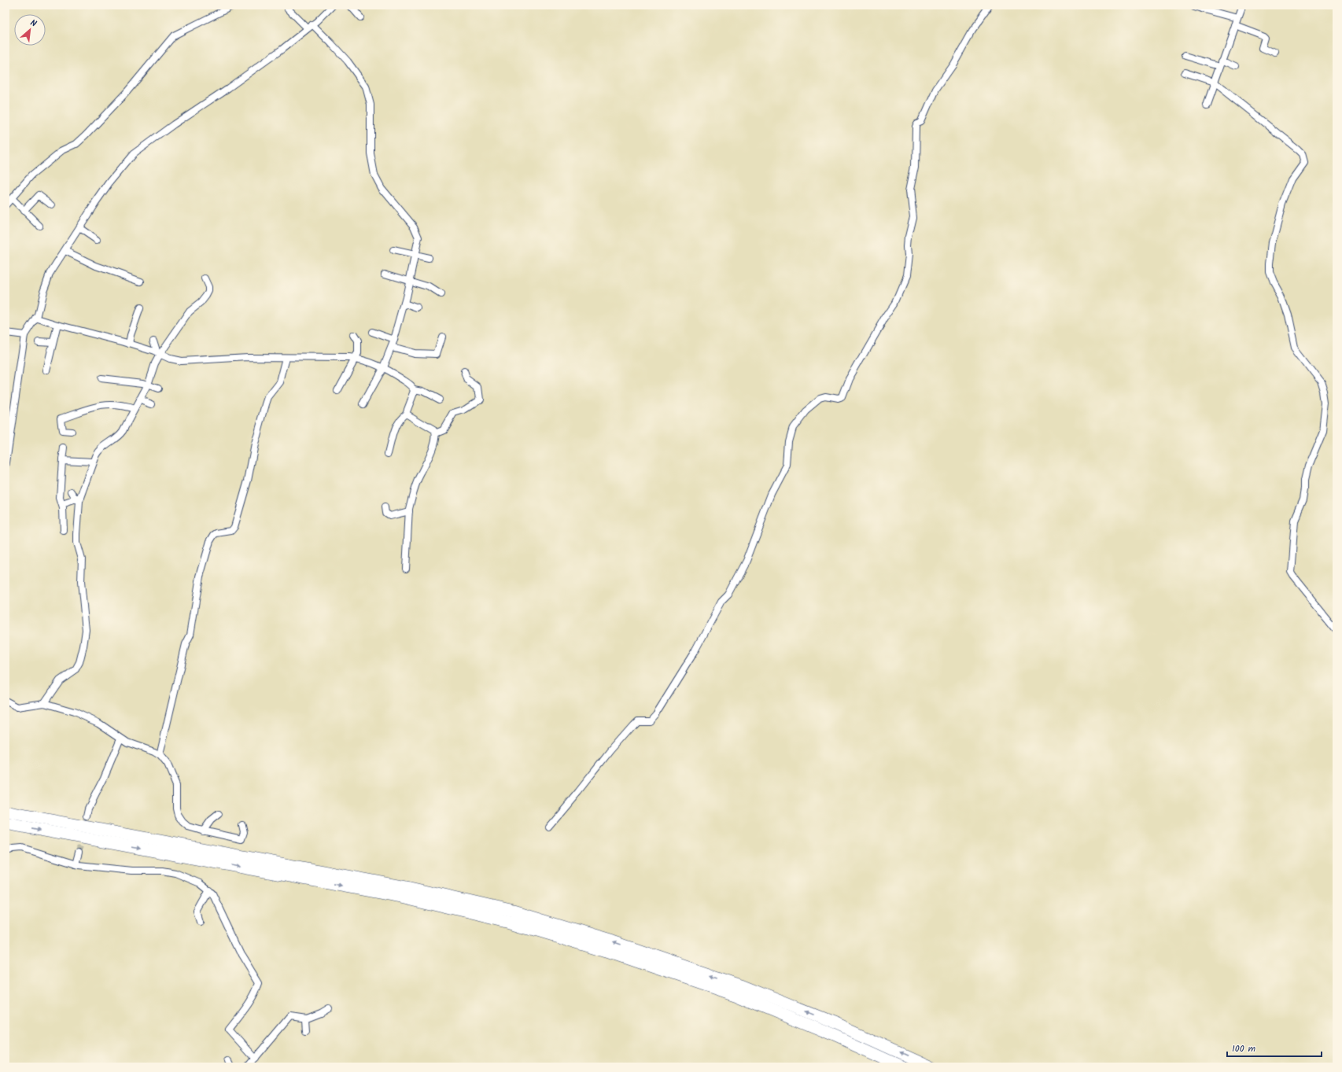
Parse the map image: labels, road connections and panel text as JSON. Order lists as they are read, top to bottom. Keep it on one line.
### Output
{"scale_bar":"100 m","north":"top right"}
